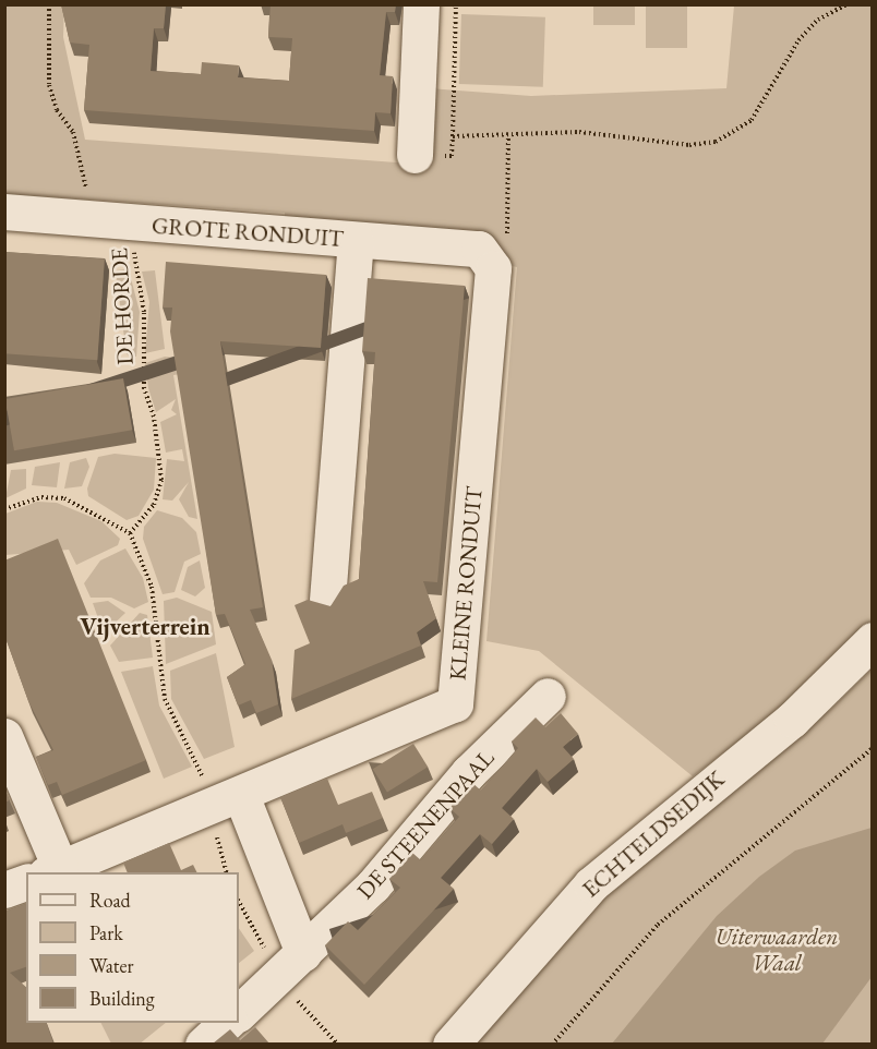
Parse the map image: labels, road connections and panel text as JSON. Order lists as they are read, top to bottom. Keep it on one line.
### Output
{"streets":{"street":["GROTE RONDUIT","KLEINE RONDUIT","DE STEENENPAAL","ECHTELDSEDIJK"],"path":["DE HORDE"]},"crossings":[["GROTE RONDUIT","DE HORDE"],["GROTE RONDUIT","KLEINE RONDUIT"]],"districts":["Vijverterrein"],"parks":["Uiterwaarden Waal"],"legend":["Road","Park","Water","Building"]}
